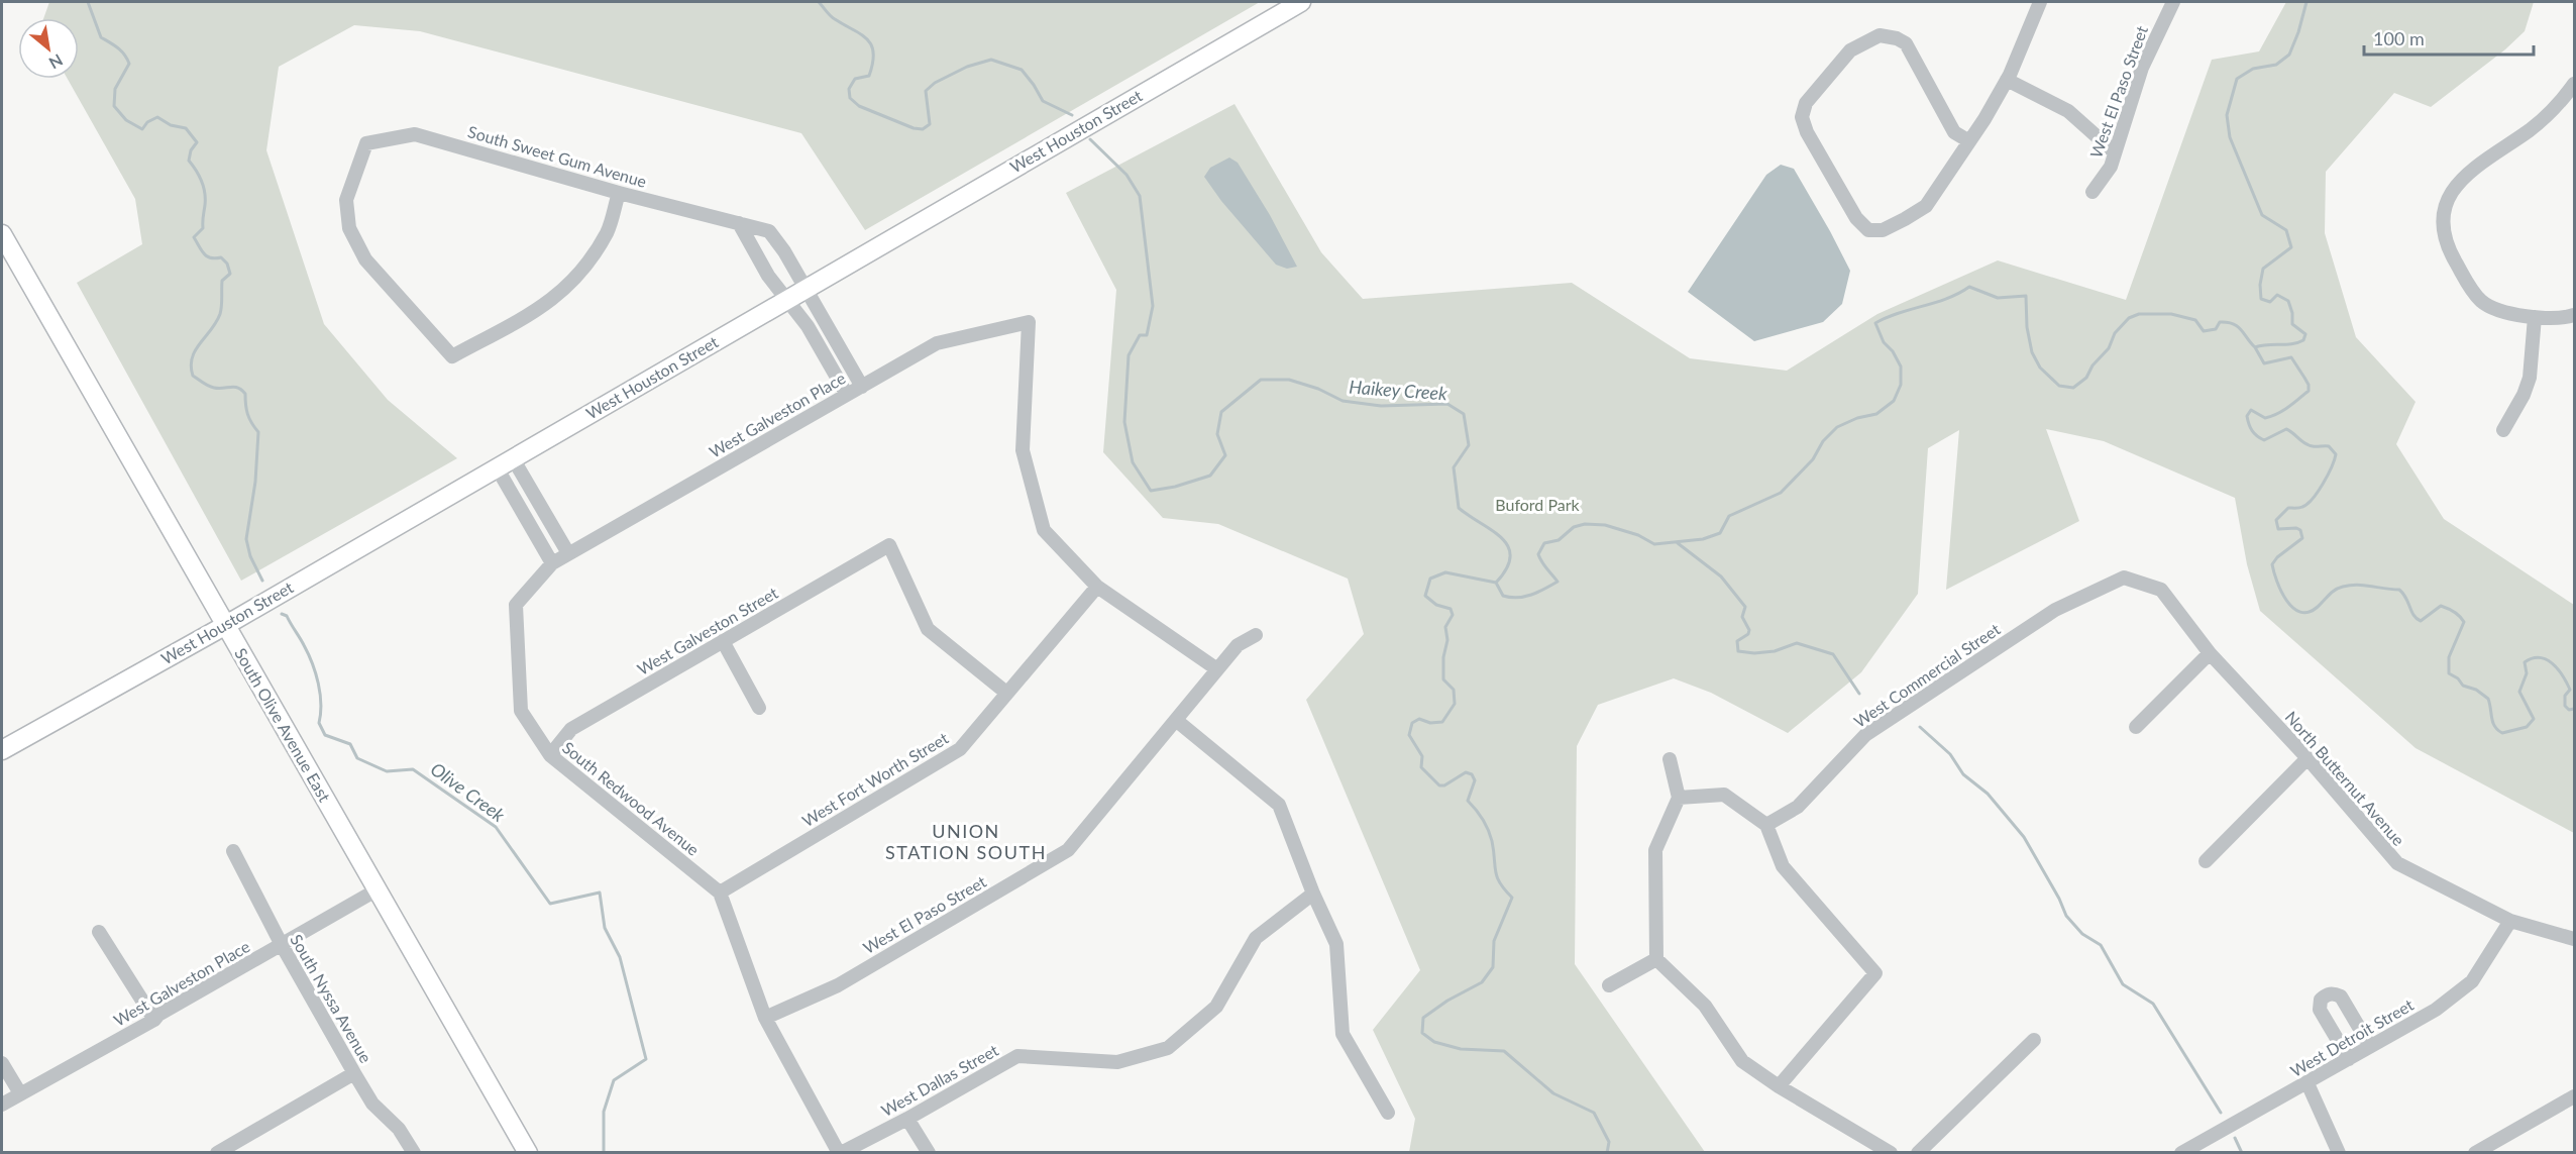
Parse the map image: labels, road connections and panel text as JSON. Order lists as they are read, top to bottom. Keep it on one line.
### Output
{"streets":{"main road":["West Houston Street","South Olive Avenue East"],"street":["West El Paso Street","South Sweet Gum Avenue","West Galveston Place","West Galveston Street","West Commercial Street","North Butternut Avenue","West Fort Worth Street","South Redwood Avenue","South Nyssa Avenue","West Detroit Street","West Dallas Street"]},"crossings":[["West Houston Street","South Sweet Gum Avenue"],["West Houston Street","South Olive Avenue East"],["South Sweet Gum Avenue","West Galveston Place"],["West Galveston Place","South Olive Avenue East"],["West Galveston Place","West Fort Worth Street"],["West Galveston Place","South Redwood Avenue"],["West Galveston Place","South Nyssa Avenue"],["West Galveston Street","West Fort Worth Street"],["West Galveston Street","South Redwood Avenue"],["West Commercial Street","North Butternut Avenue"],["North Butternut Avenue","West Detroit Street"],["West Fort Worth Street","South Redwood Avenue"]],"districts":["UNION STATION SOUTH"],"water":["Haikey Creek","Olive Creek"],"parks":["Buford Park"],"scale_bar":"100 m","north":"bottom right"}
